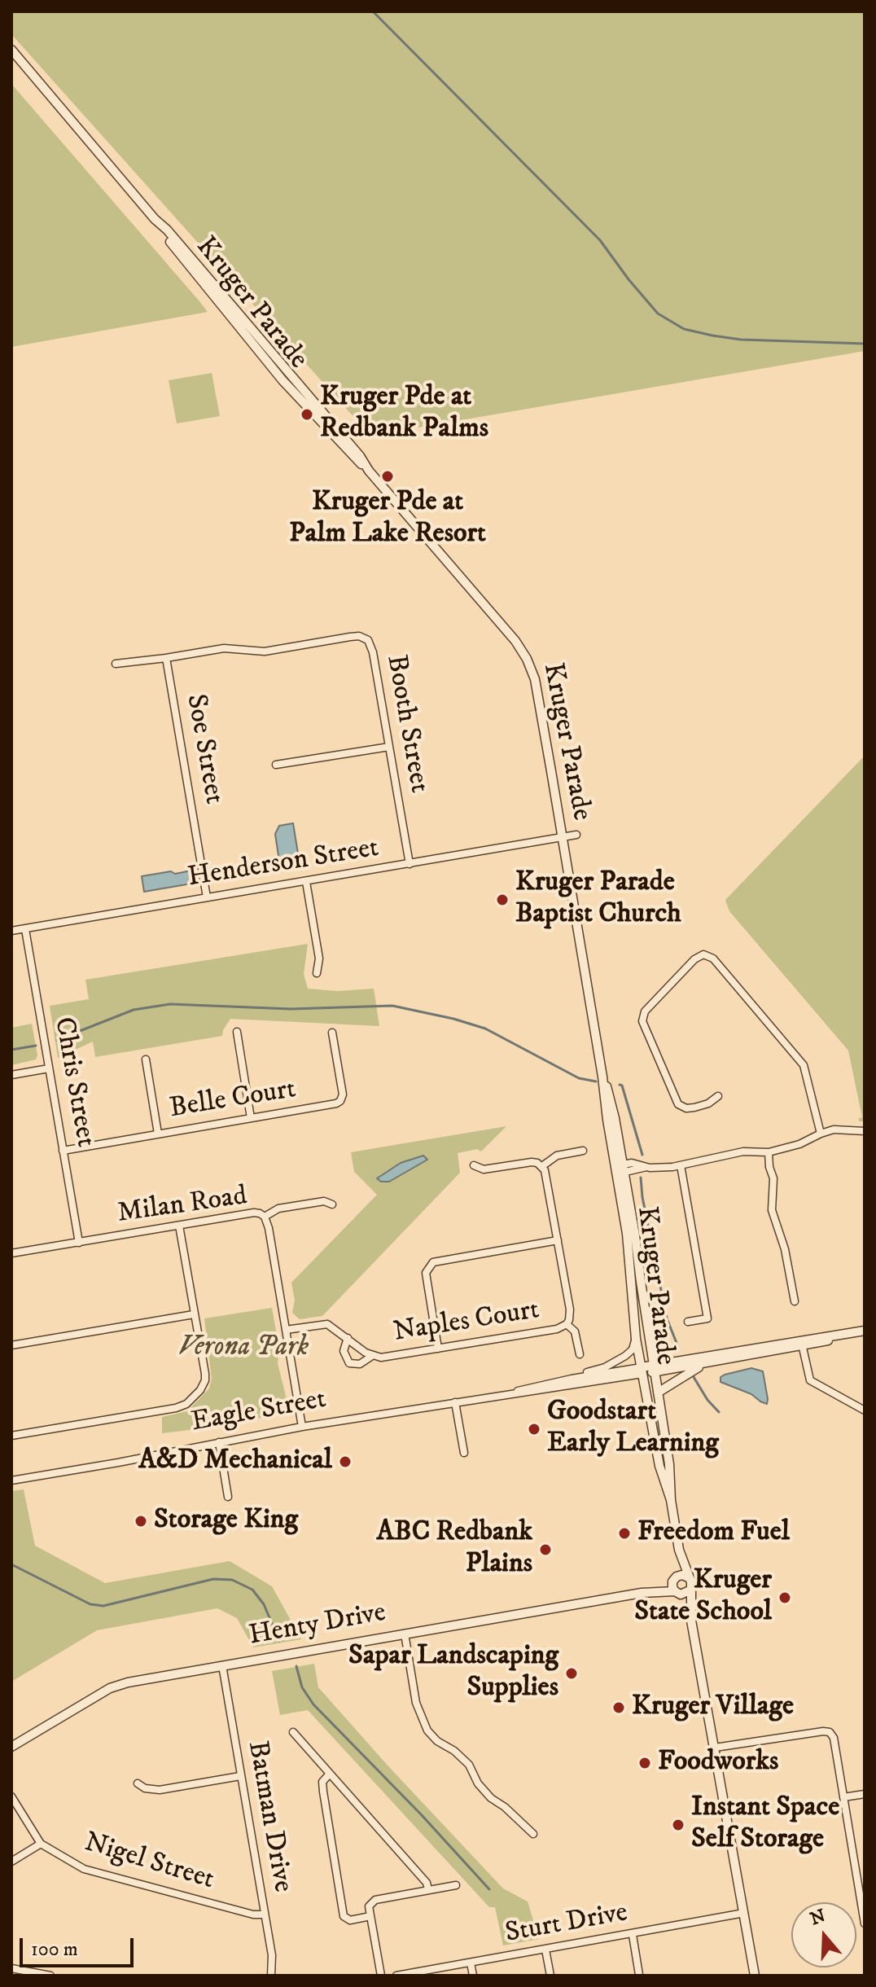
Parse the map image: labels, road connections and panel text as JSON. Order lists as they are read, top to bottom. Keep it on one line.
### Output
{"streets":{"street":["Kruger Parade","Booth Street","Soe Street","Henderson Street","Chris Street","Belle Court","Milan Road","Naples Court","Eagle Street","Henty Drive","Batman Drive","Nigel Street","Sturt Drive"]},"crossings":[["Kruger Parade","Henderson Street"],["Kruger Parade","Eagle Street"],["Kruger Parade","Henty Drive"],["Booth Street","Soe Street"],["Booth Street","Henderson Street"],["Soe Street","Henderson Street"],["Henderson Street","Chris Street"],["Chris Street","Belle Court"],["Chris Street","Milan Road"],["Milan Road","Naples Court"],["Milan Road","Eagle Street"],["Henty Drive","Batman Drive"],["Batman Drive","Nigel Street"]],"parks":["Verona Park"],"places":["Kruger Pde at Redbank Palms","Kruger Pde at Palm Lake Resort","Kruger Parade Baptist Church","Goodstart Early Learning","A&D Mechanical","Storage King","Freedom Fuel","ABC Redbank Plains","Kruger State School","Sapar Landscaping Supplies","Kruger Village","Foodworks","Instant Space Self Storage"],"scale_bar":"100 m","north":"top"}
